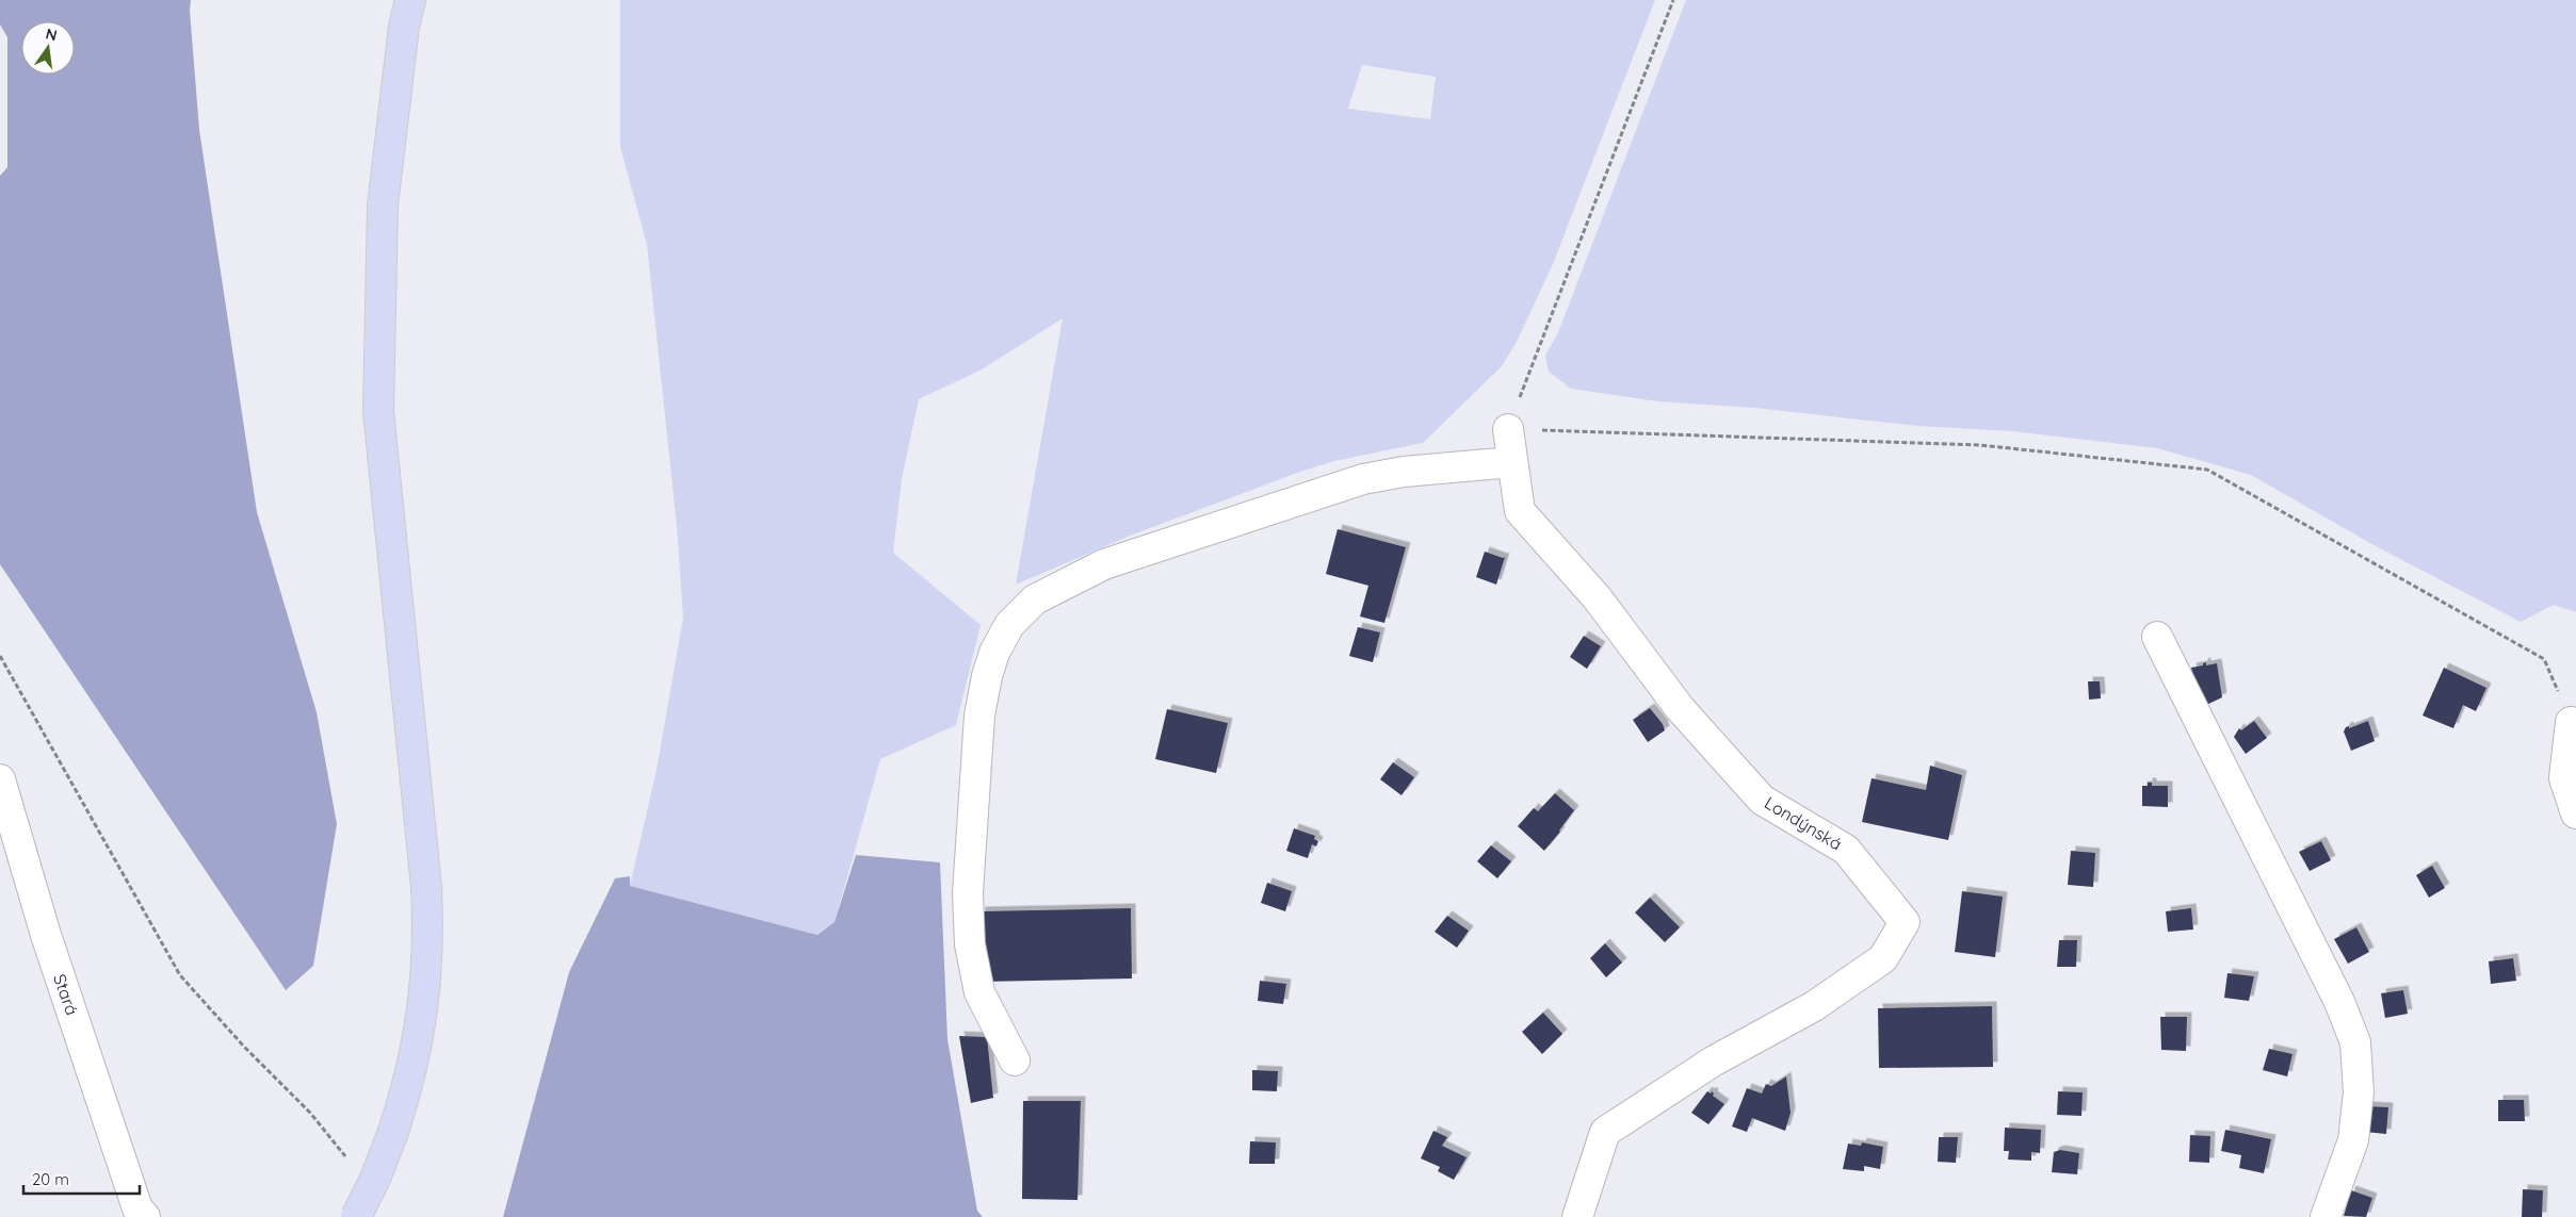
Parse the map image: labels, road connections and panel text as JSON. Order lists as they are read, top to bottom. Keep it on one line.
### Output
{"streets":{"street":["Londýnská","Stará"]},"scale_bar":"20 m","north":"top"}
